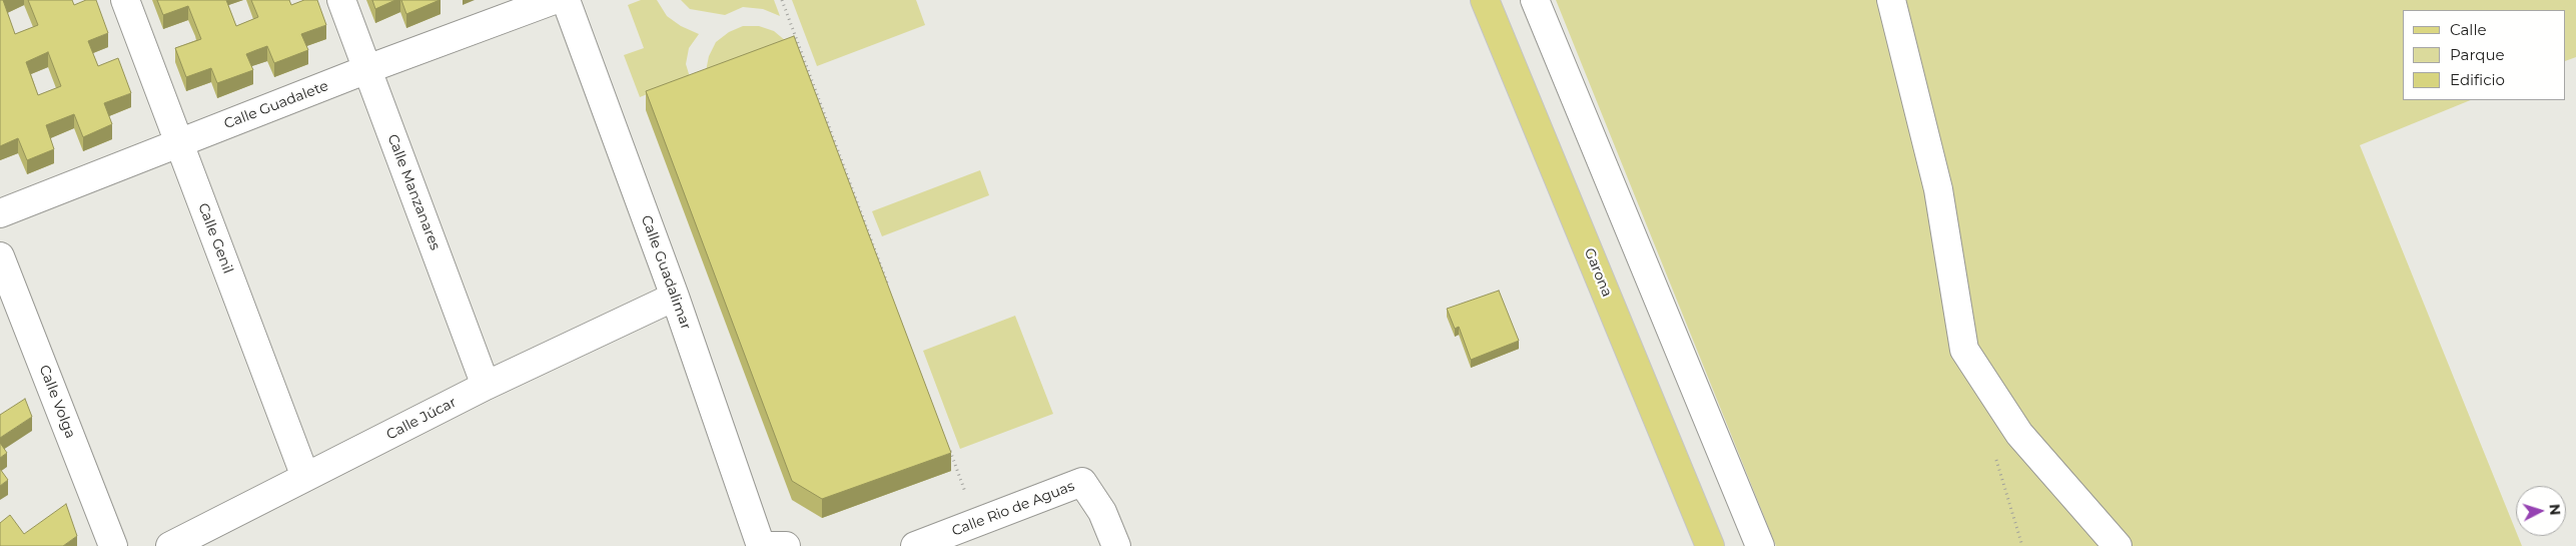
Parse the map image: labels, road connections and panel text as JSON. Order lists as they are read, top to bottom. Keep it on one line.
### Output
{"streets":{"main road":["Garona"],"street":["Calle Guadalete","Calle Manzanares","Calle Genil","Calle Guadalimar","Calle Volga","Calle Júcar","Calle Rio de Aguas"]},"crossings":[["Calle Guadalete","Calle Manzanares"],["Calle Guadalete","Calle Genil"],["Calle Manzanares","Calle Júcar"],["Calle Genil","Calle Júcar"],["Calle Guadalimar","Calle Júcar"]],"legend":["Calle","Parque","Edificio"],"north":"right"}
